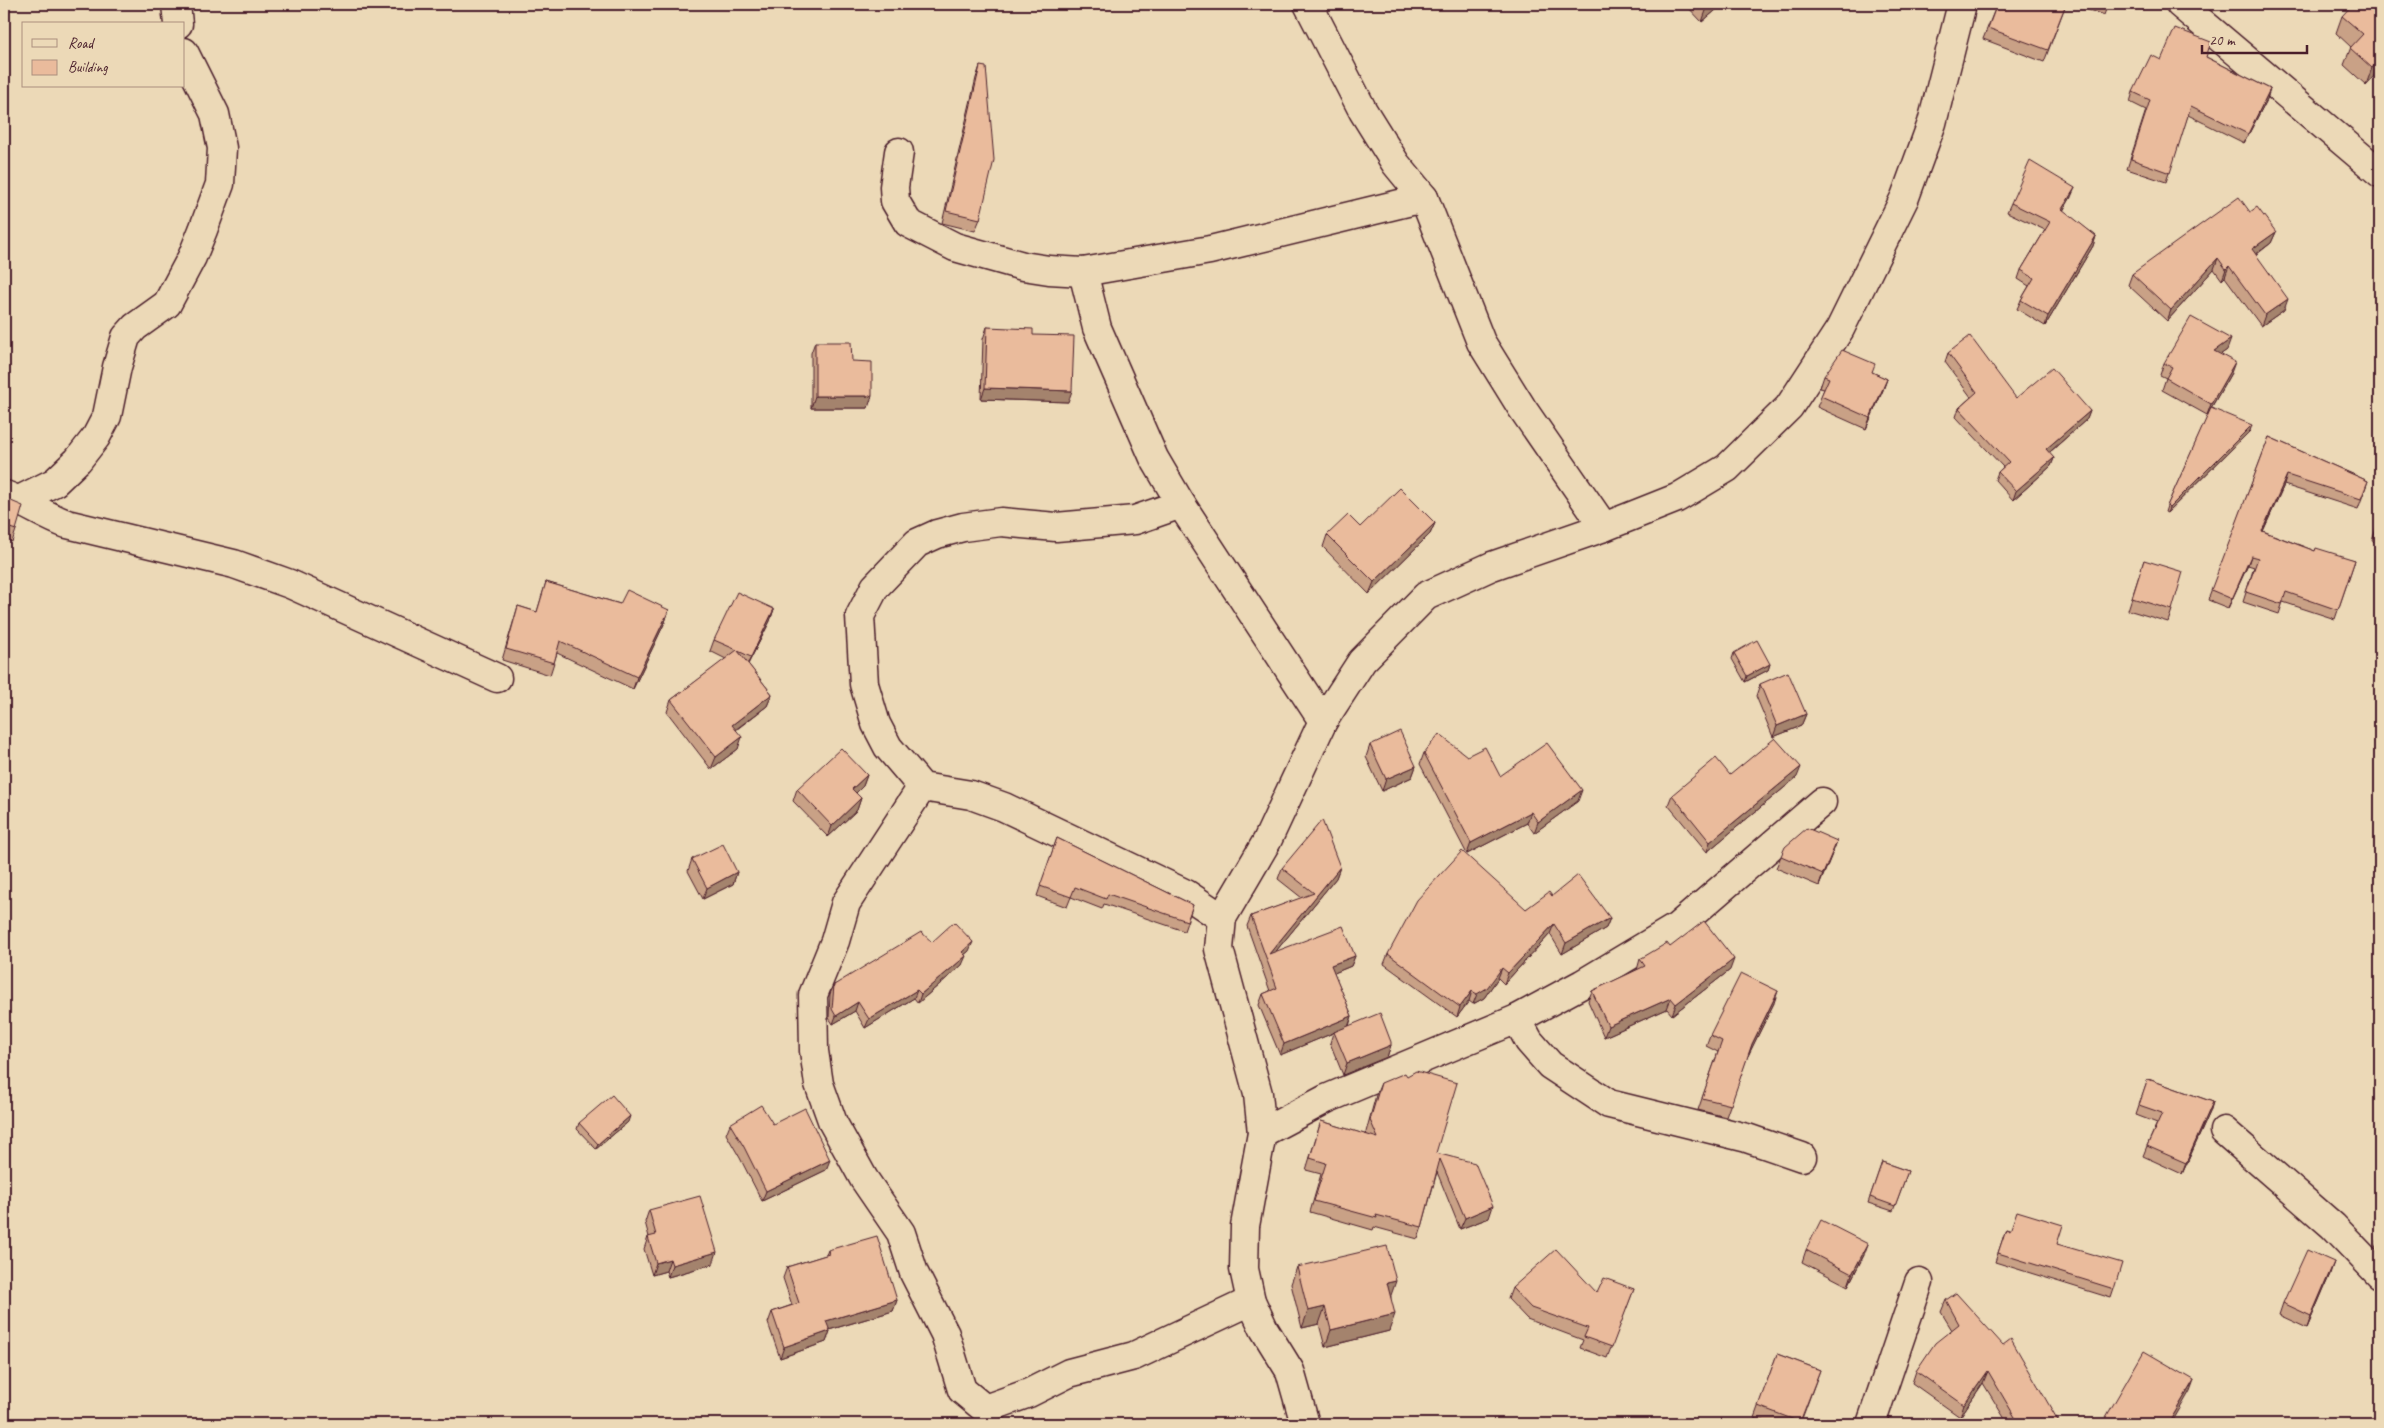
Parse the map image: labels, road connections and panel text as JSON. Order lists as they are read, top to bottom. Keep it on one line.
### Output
{"legend":["Road","Building"],"scale_bar":"20 m"}
